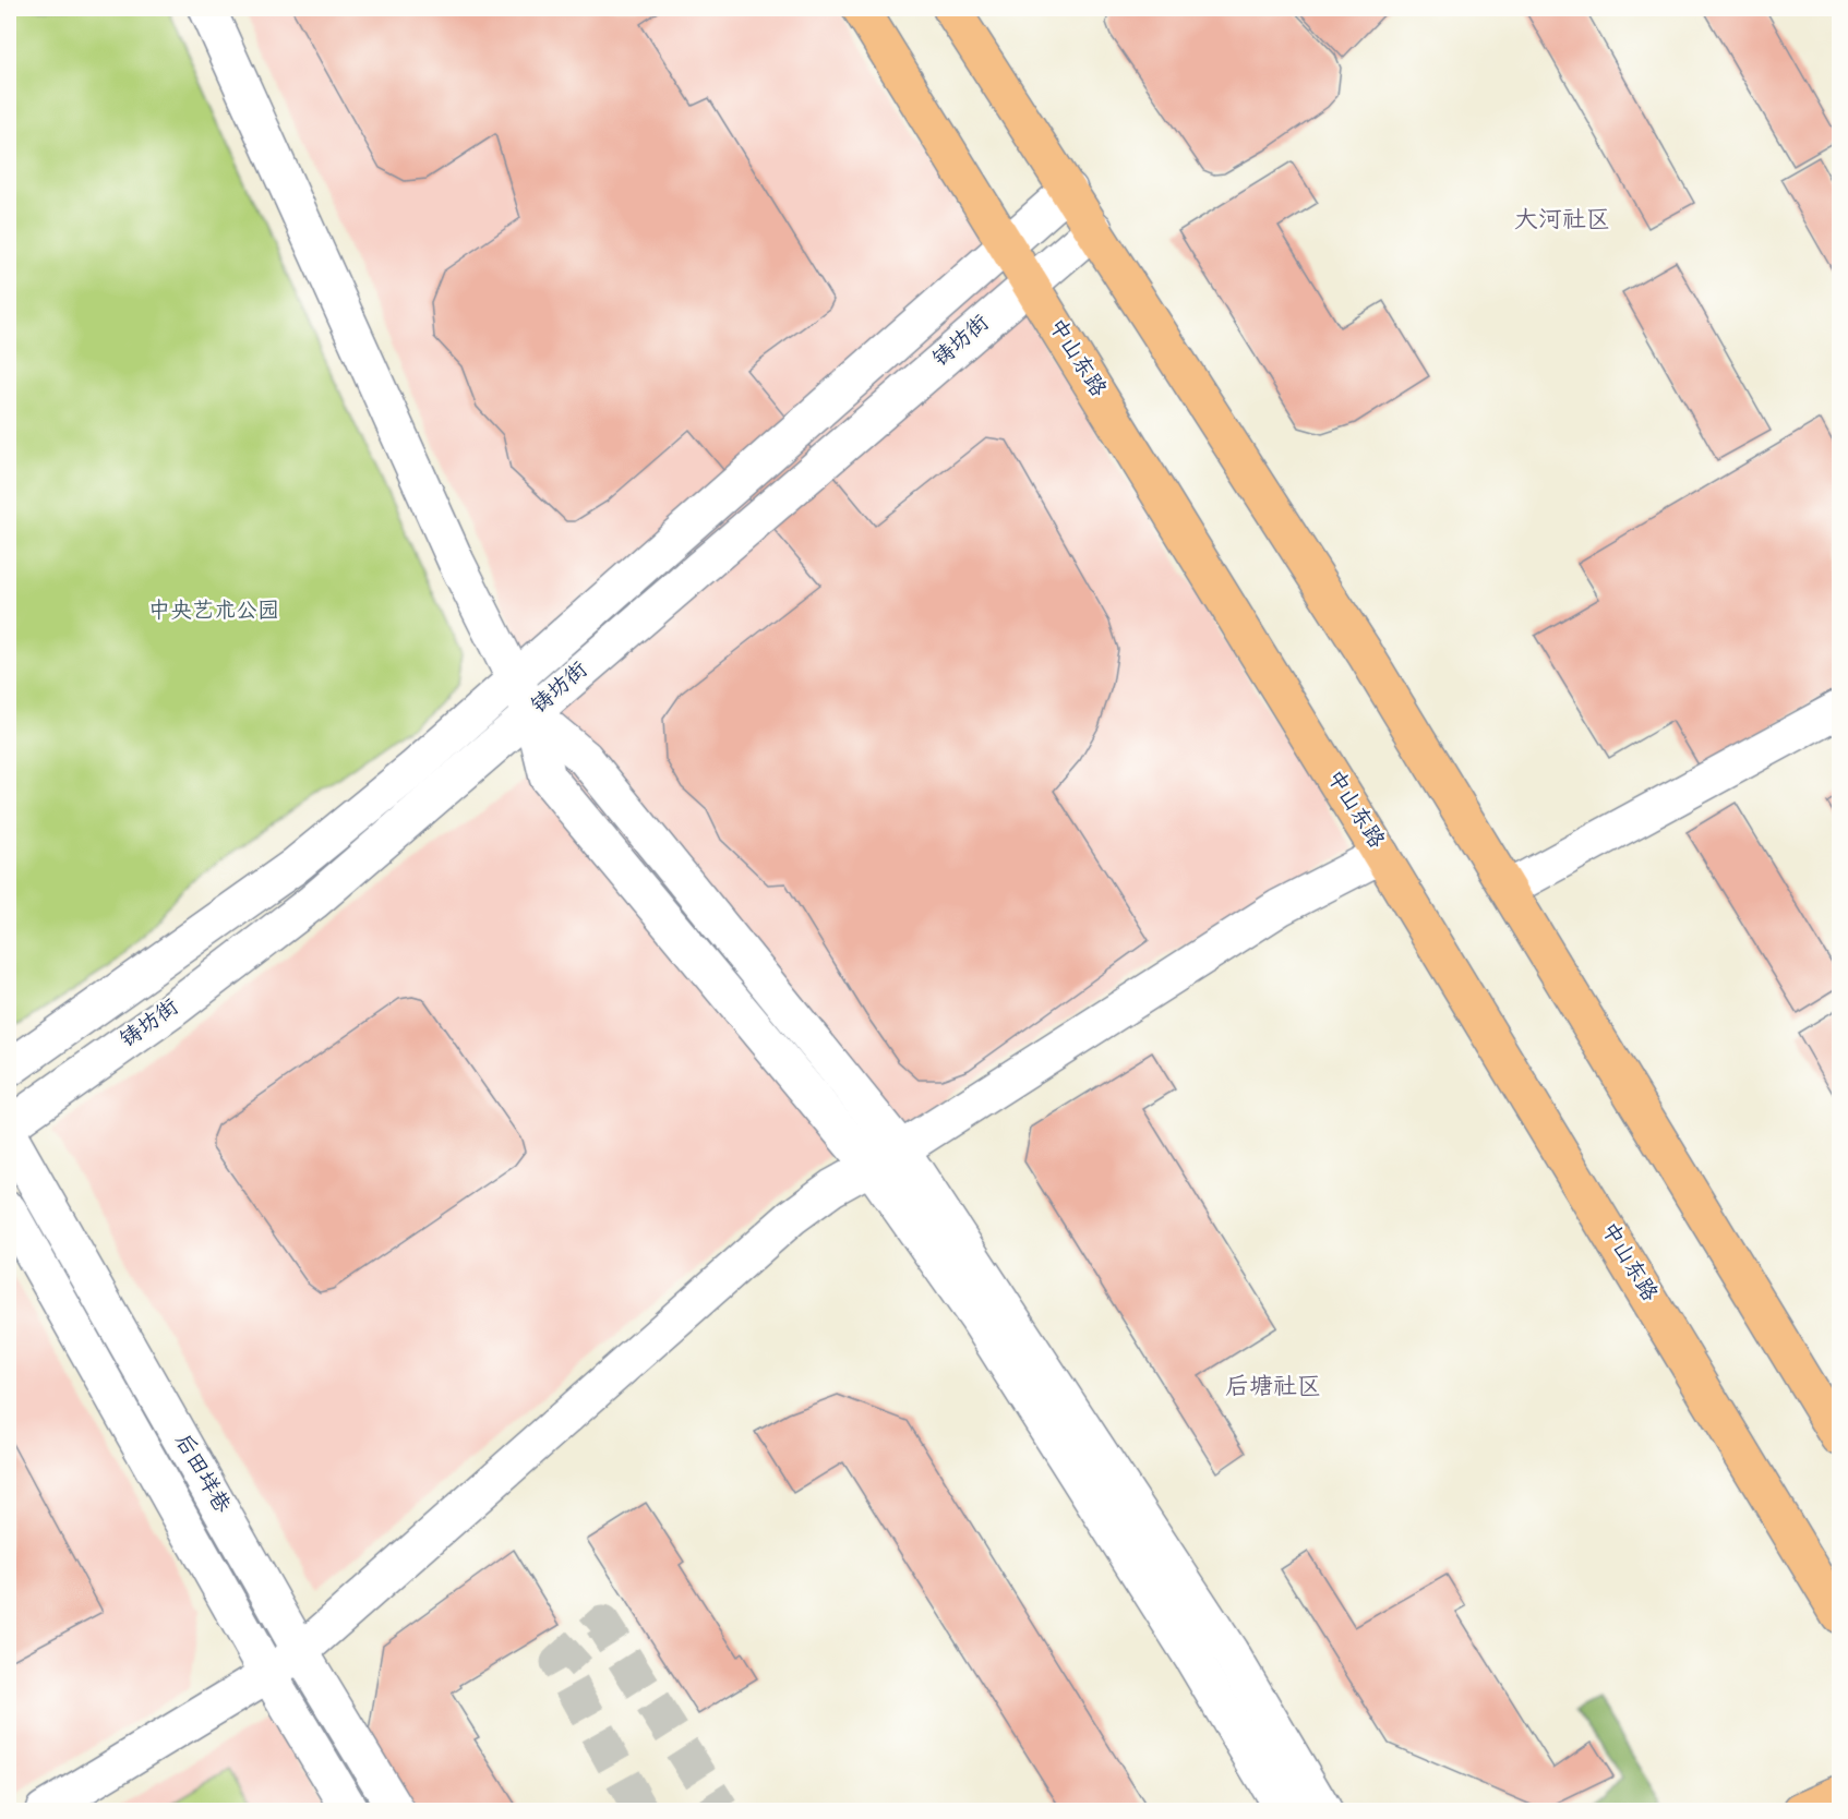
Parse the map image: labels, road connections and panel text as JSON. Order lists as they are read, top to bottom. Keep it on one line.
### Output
{"streets":{"main road":["中山东路"],"street":["铸坊街","后田垟巷"]},"crossings":[["铸坊街","中山东路"]],"districts":["大河社区","后塘社区"],"parks":["中央艺术公园"]}
